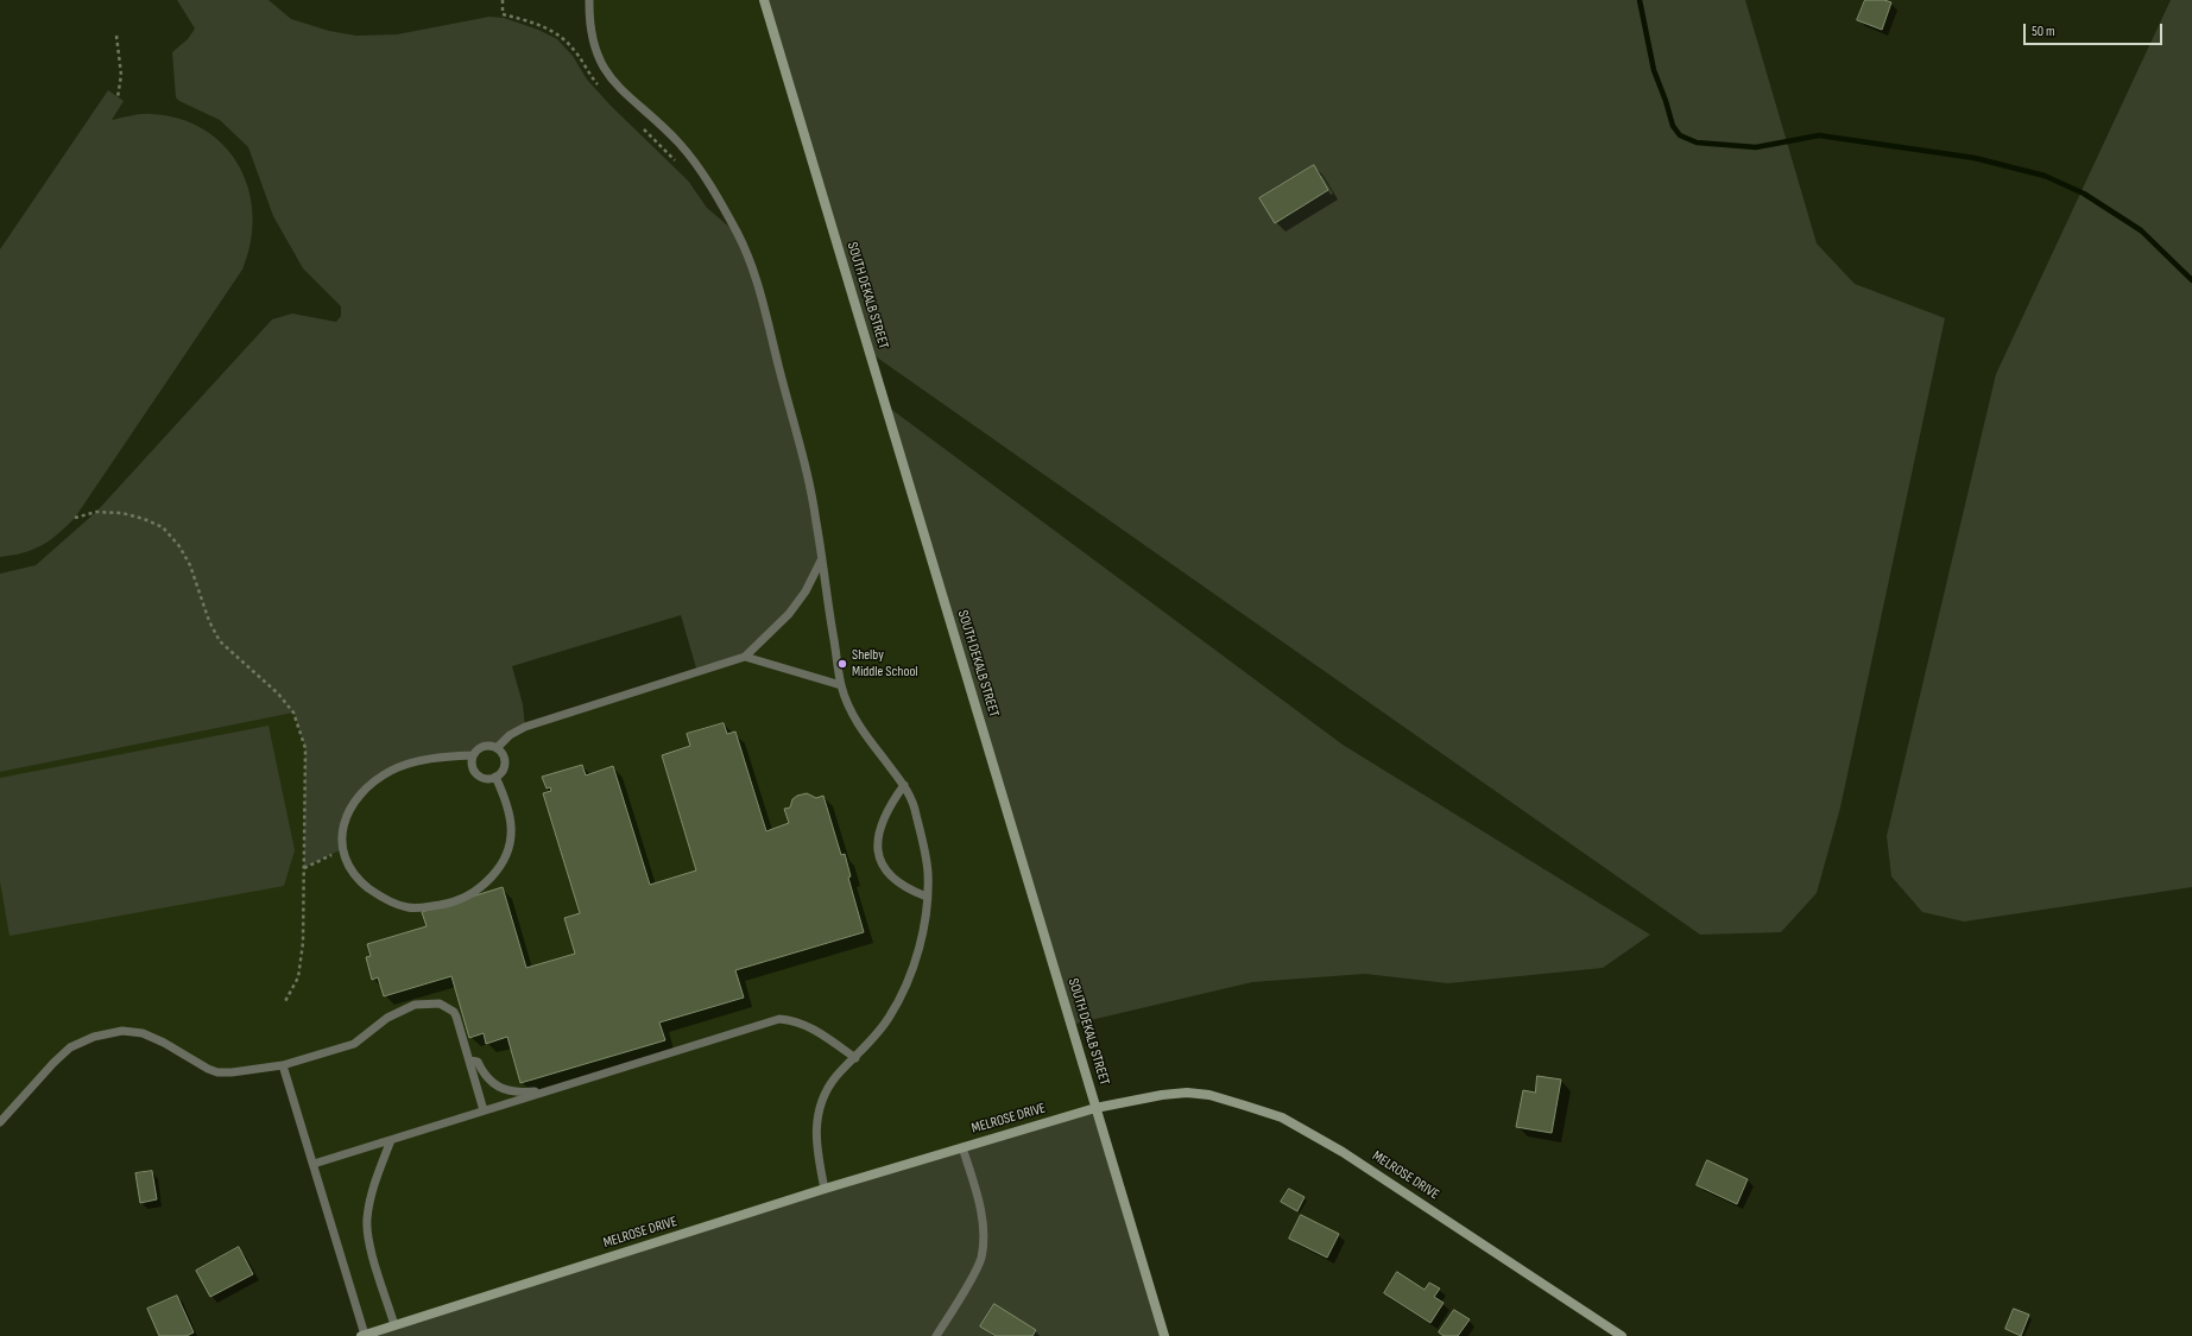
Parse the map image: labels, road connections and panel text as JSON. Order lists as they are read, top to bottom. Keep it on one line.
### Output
{"streets":{"main road":["SOUTH DEKALB STREET","MELROSE DRIVE"]},"crossings":[["SOUTH DEKALB STREET","MELROSE DRIVE"]],"places":["Shelby Middle School"],"scale_bar":"50 m"}
